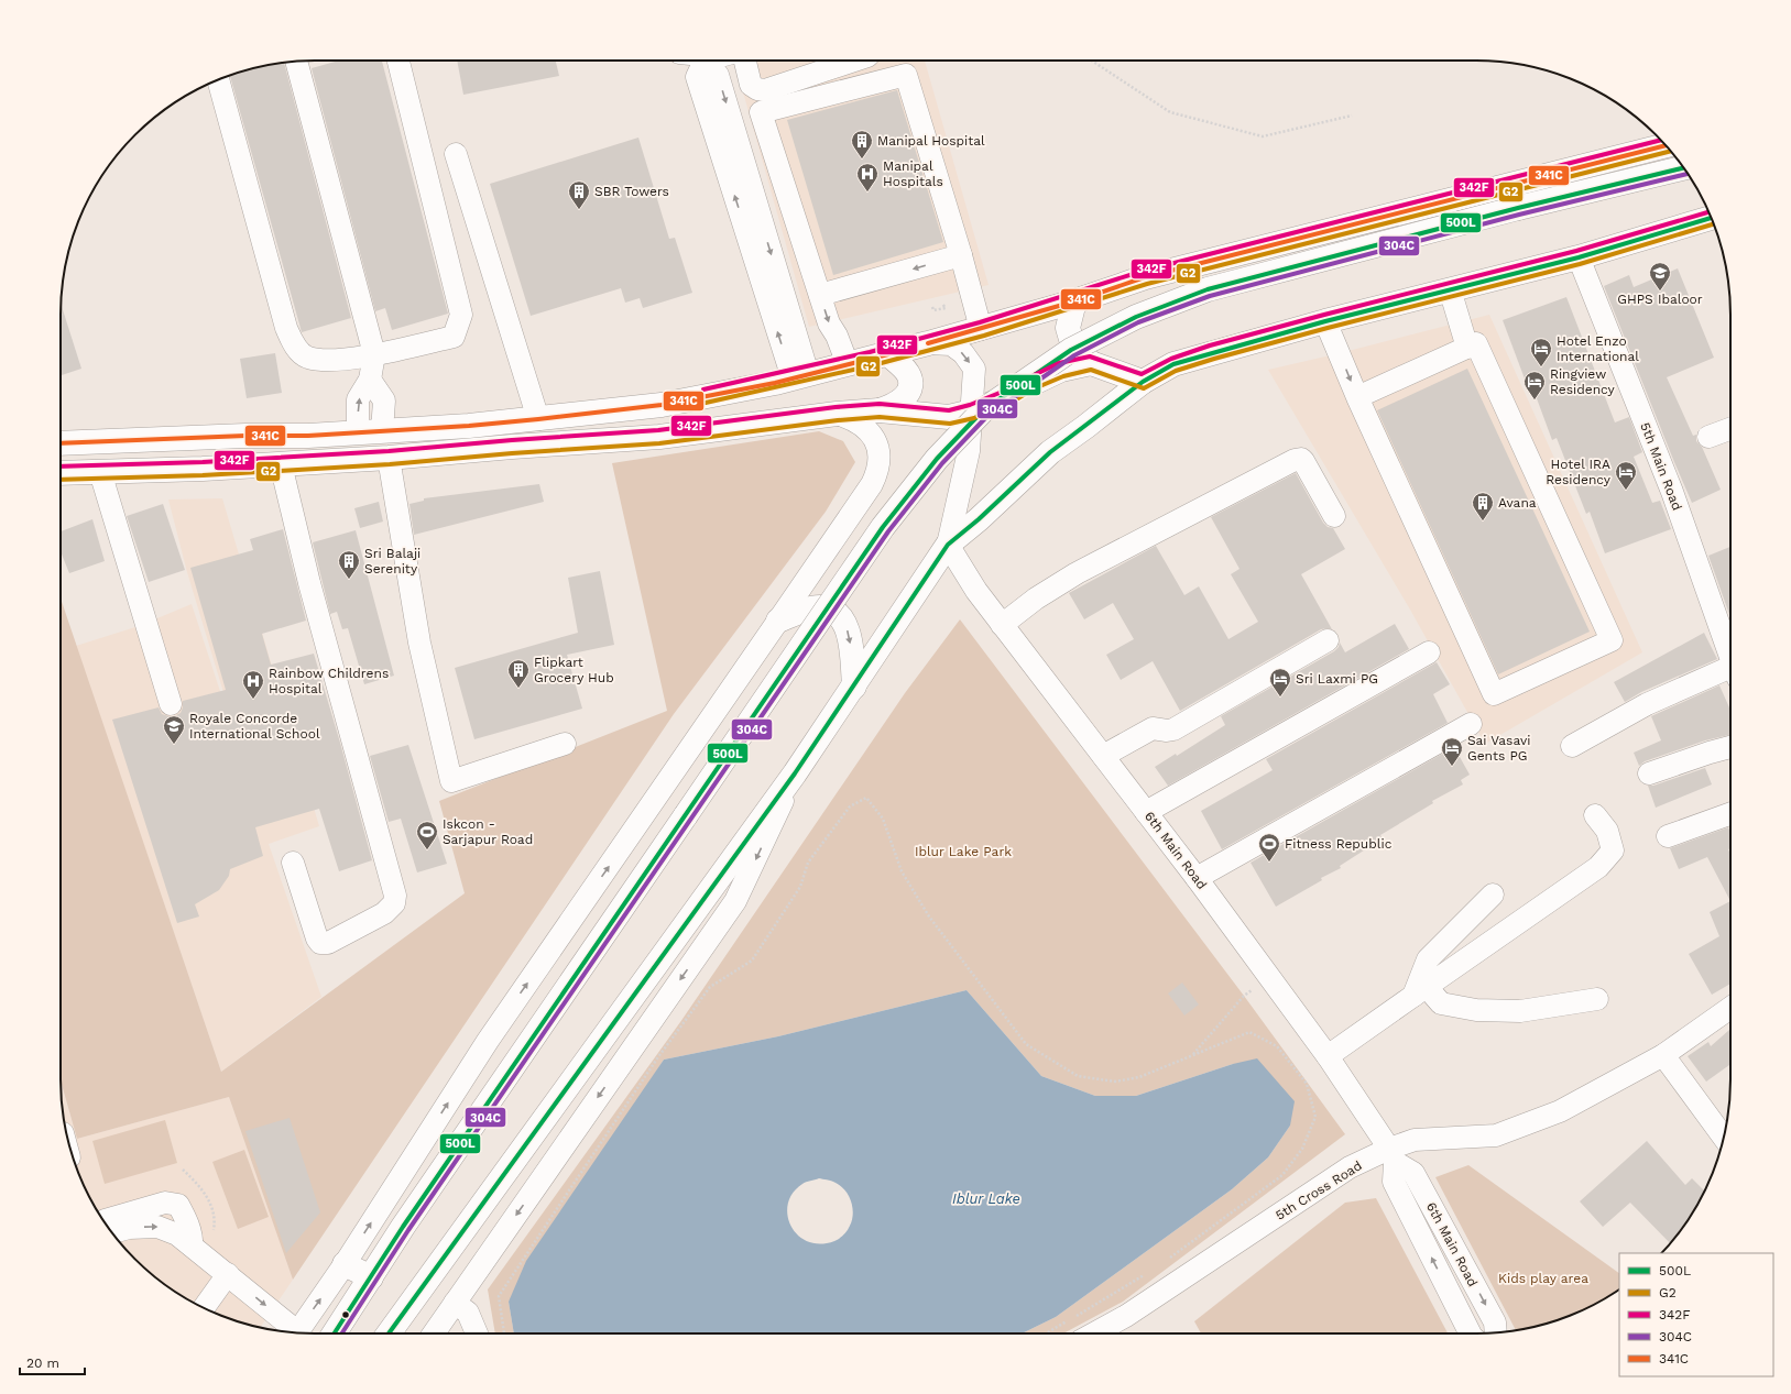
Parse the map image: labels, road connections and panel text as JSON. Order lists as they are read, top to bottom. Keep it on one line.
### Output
{"streets":{"street":["5th Main Road","6th Main Road","5th Cross Road"]},"crossings":[["6th Main Road","5th Cross Road"]],"water":["Iblur Lake"],"parks":["Iblur Lake Park","Kids play area"],"places":{"building":["Manipal Hospital","SBR Towers","Avana","Sri Balaji Serenity","Flipkart Grocery Hub"],"hospital":["Manipal Hospitals","Rainbow Childrens Hospital"],"school or university":["GHPS Ibaloor","Royale Concorde International School"],"hotel":["Hotel Enzo International","Ringview Residency","Hotel IRA Residency","Sri Laxmi PG","Sai Vasavi Gents PG"],"sports":["Iskcon - Sarjapur Road","Fitness Republic"]},"lines":["transit line 342F","transit line 341C","transit line G2","transit line 500L","transit line 304C"],"legend":["500L","G2","342F","304C","341C"],"scale_bar":"20 m"}
